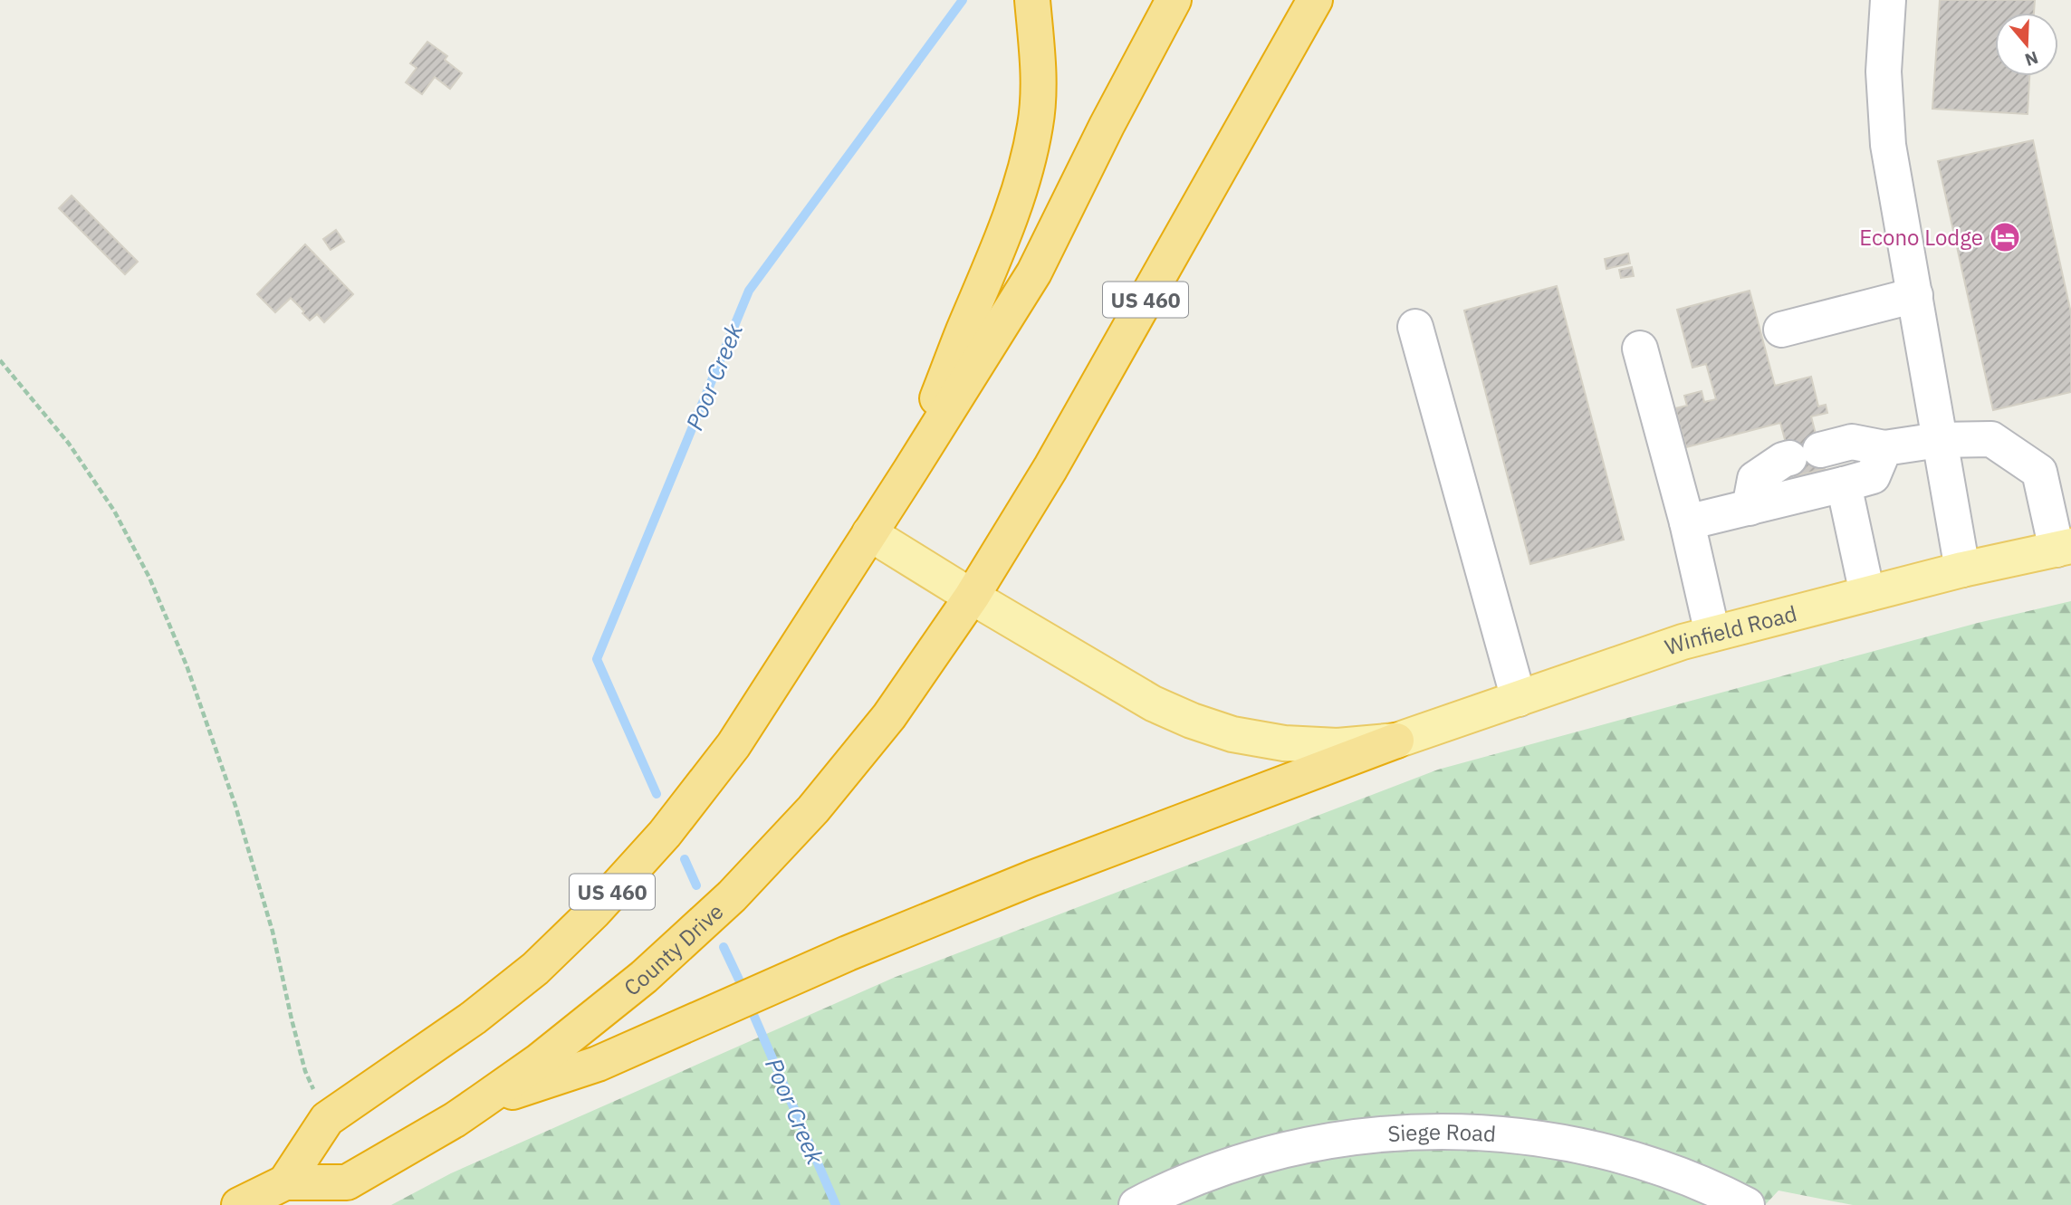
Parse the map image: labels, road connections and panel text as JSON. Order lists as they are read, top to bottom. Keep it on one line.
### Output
{"streets":{"highway":["US 460","County Drive"],"main road":["Winfield Road"],"street":["Siege Road"]},"crossings":[["US 460","Winfield Road"],["US 460","County Drive"],["Winfield Road","County Drive"]],"water":["Poor Creek"],"places":{"hotel":["Econo Lodge"]},"north":"bottom"}
